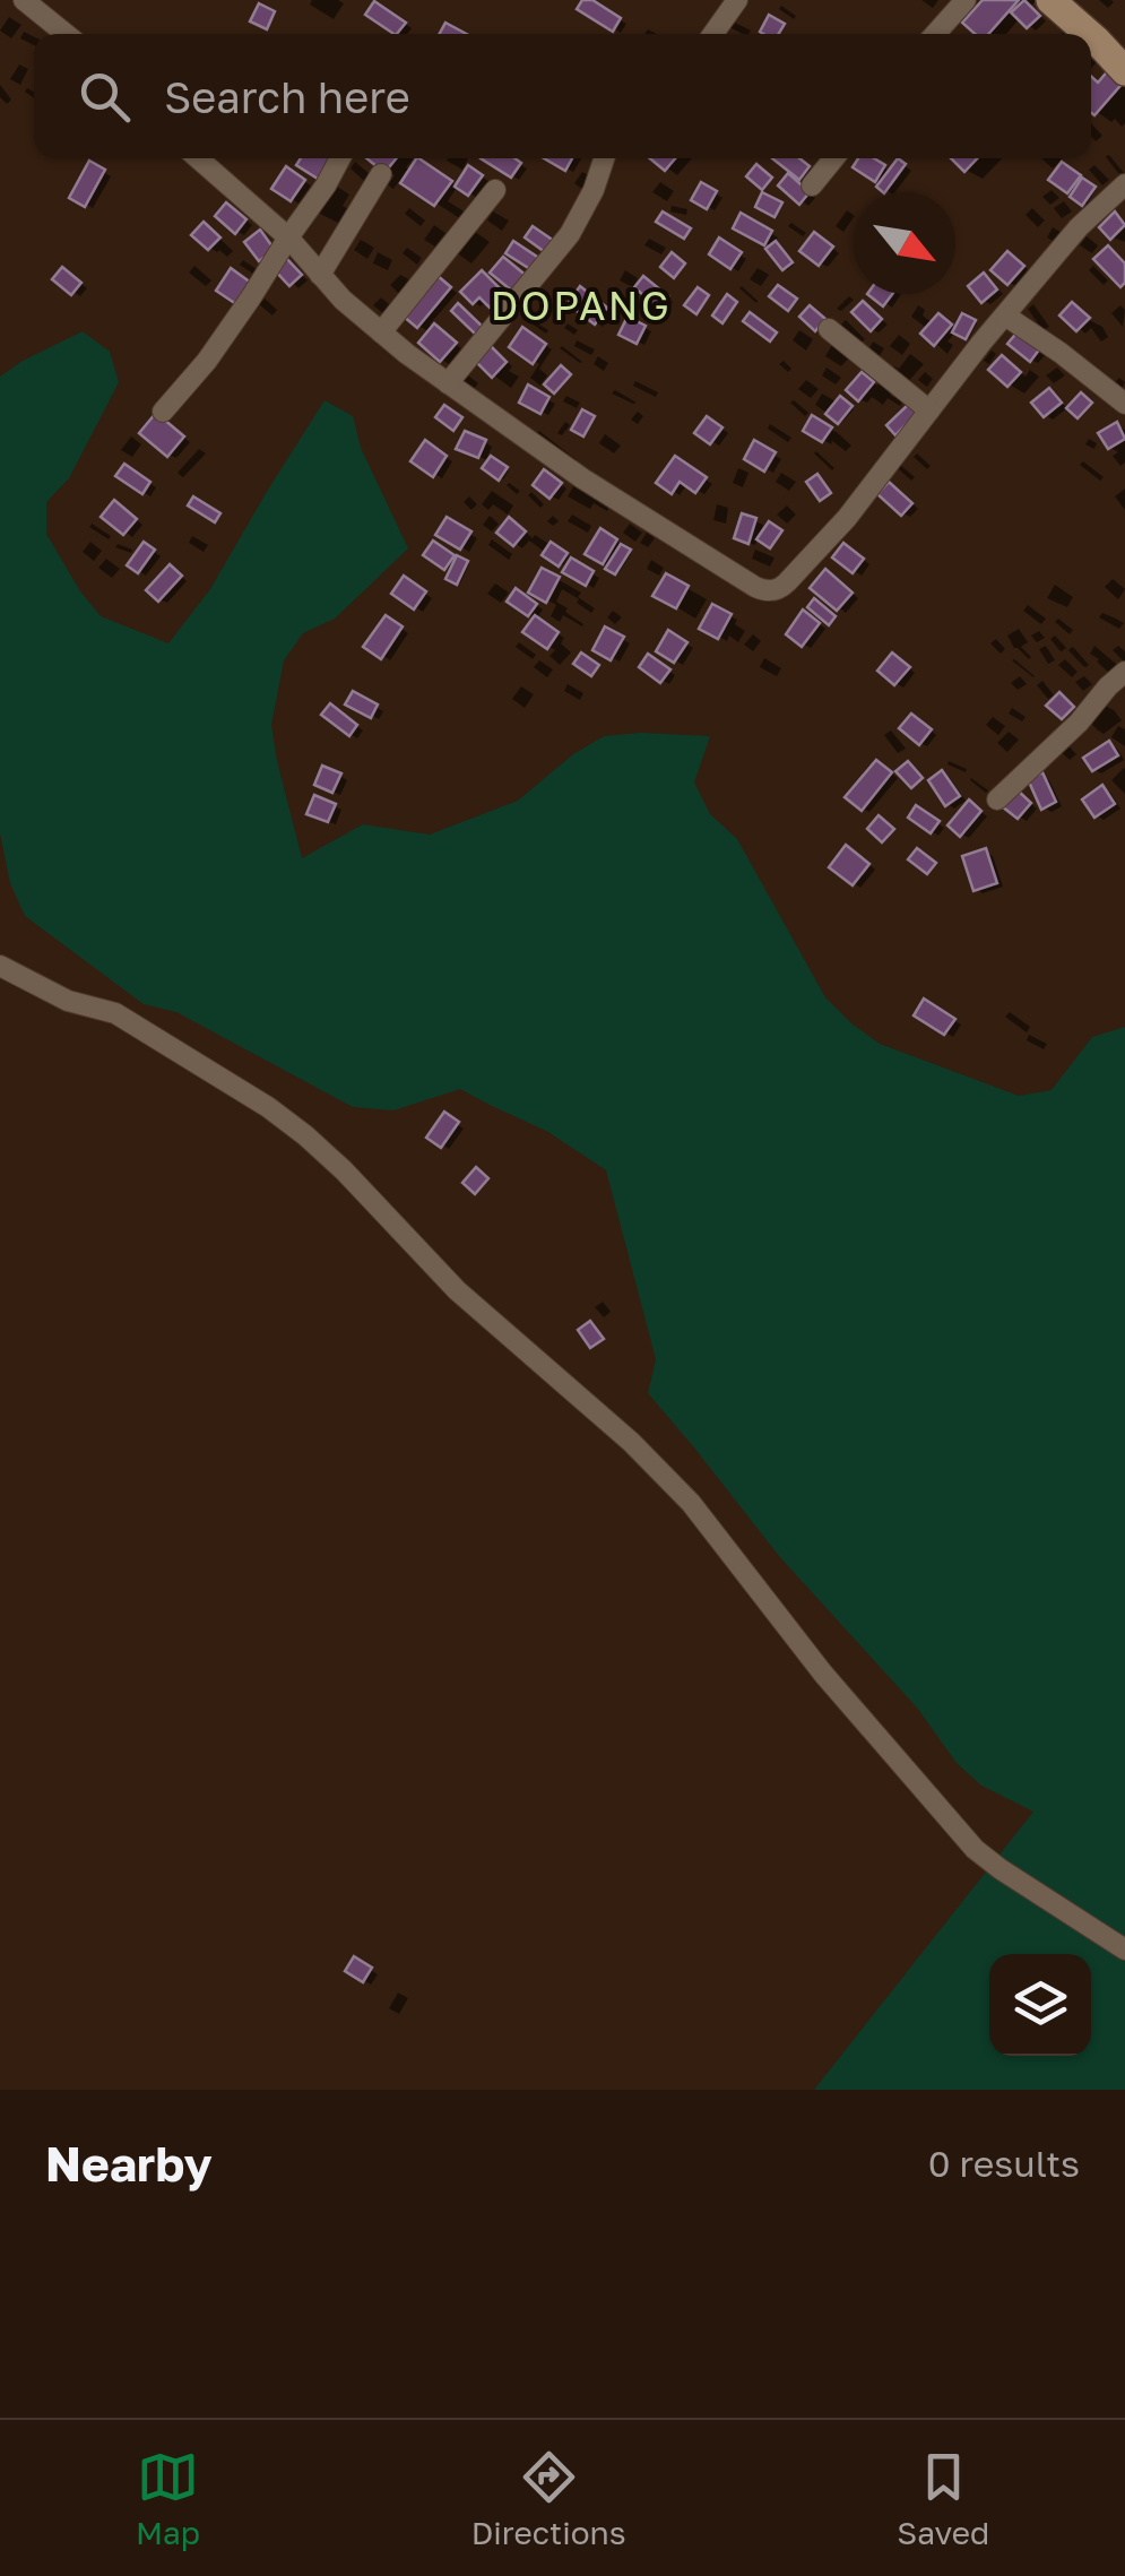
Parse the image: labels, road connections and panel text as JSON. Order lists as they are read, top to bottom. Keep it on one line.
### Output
{"districts":["DOPANG"],"north":"bottom right","page":{"search":"Search here","heading":["Nearby","0 results"],"nav":["Map","Directions","Saved"]}}
